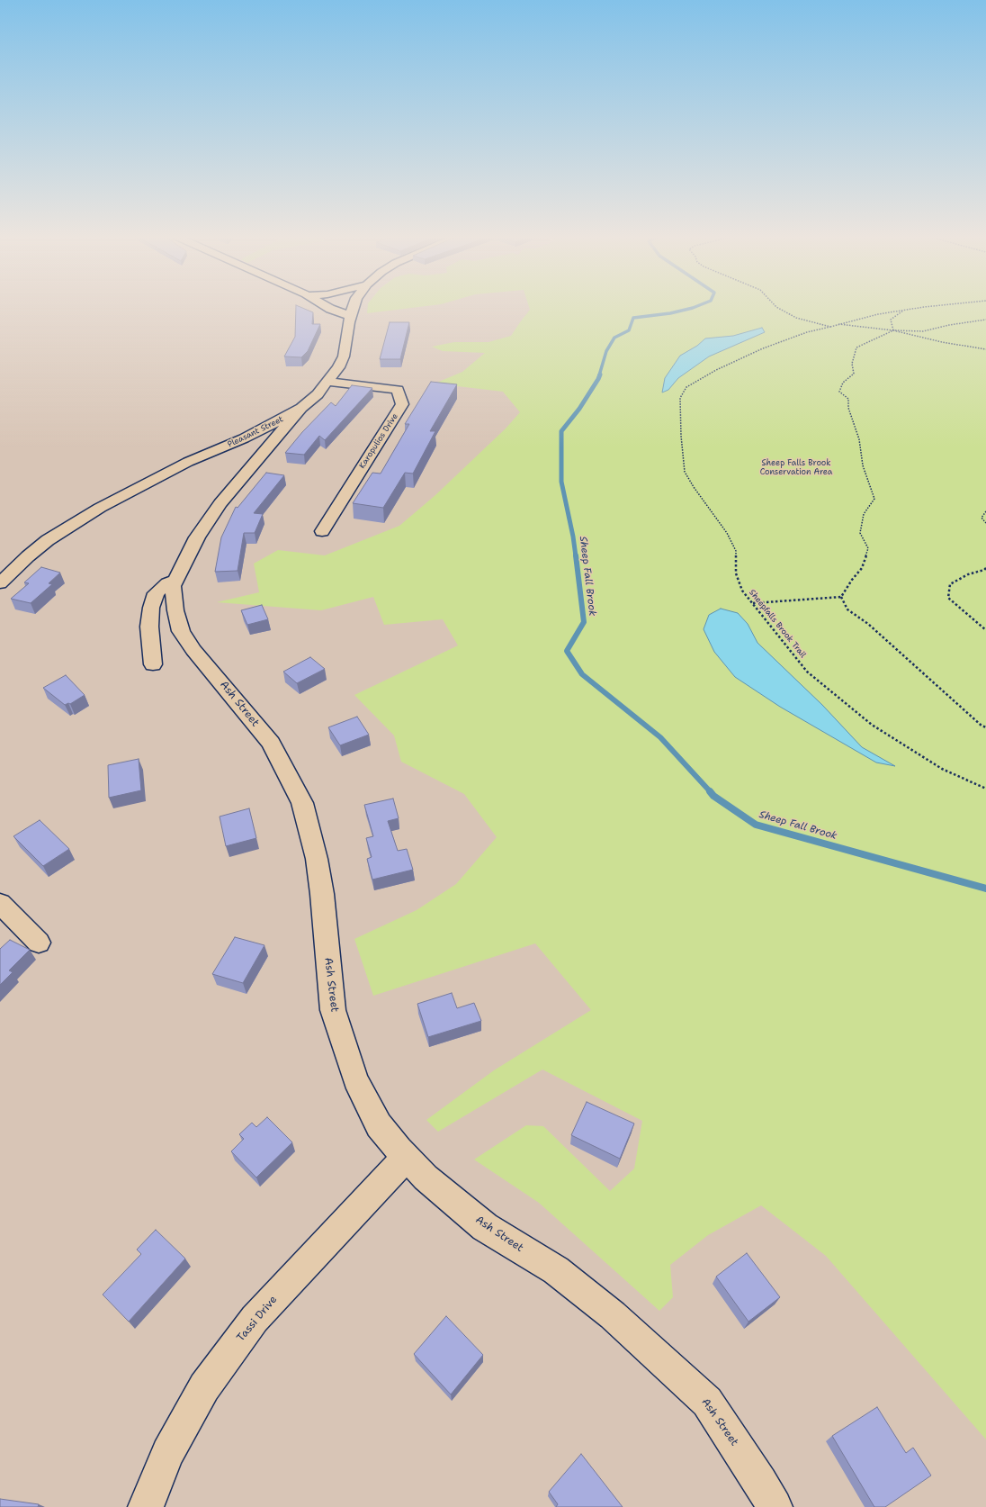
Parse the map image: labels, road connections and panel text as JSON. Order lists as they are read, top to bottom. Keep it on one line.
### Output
{"streets":{"street":["Pleasant Street","Karopulios Drive","Ash Street","Tassi Drive"],"path":["Sheepfalls Brook Trail"]},"crossings":[["Pleasant Street","Karopulios Drive"],["Pleasant Street","Ash Street"],["Ash Street","Tassi Drive"]],"water":["Sheep Fall Brook"],"parks":["Sheep Falls Brook Conservation Area"]}
